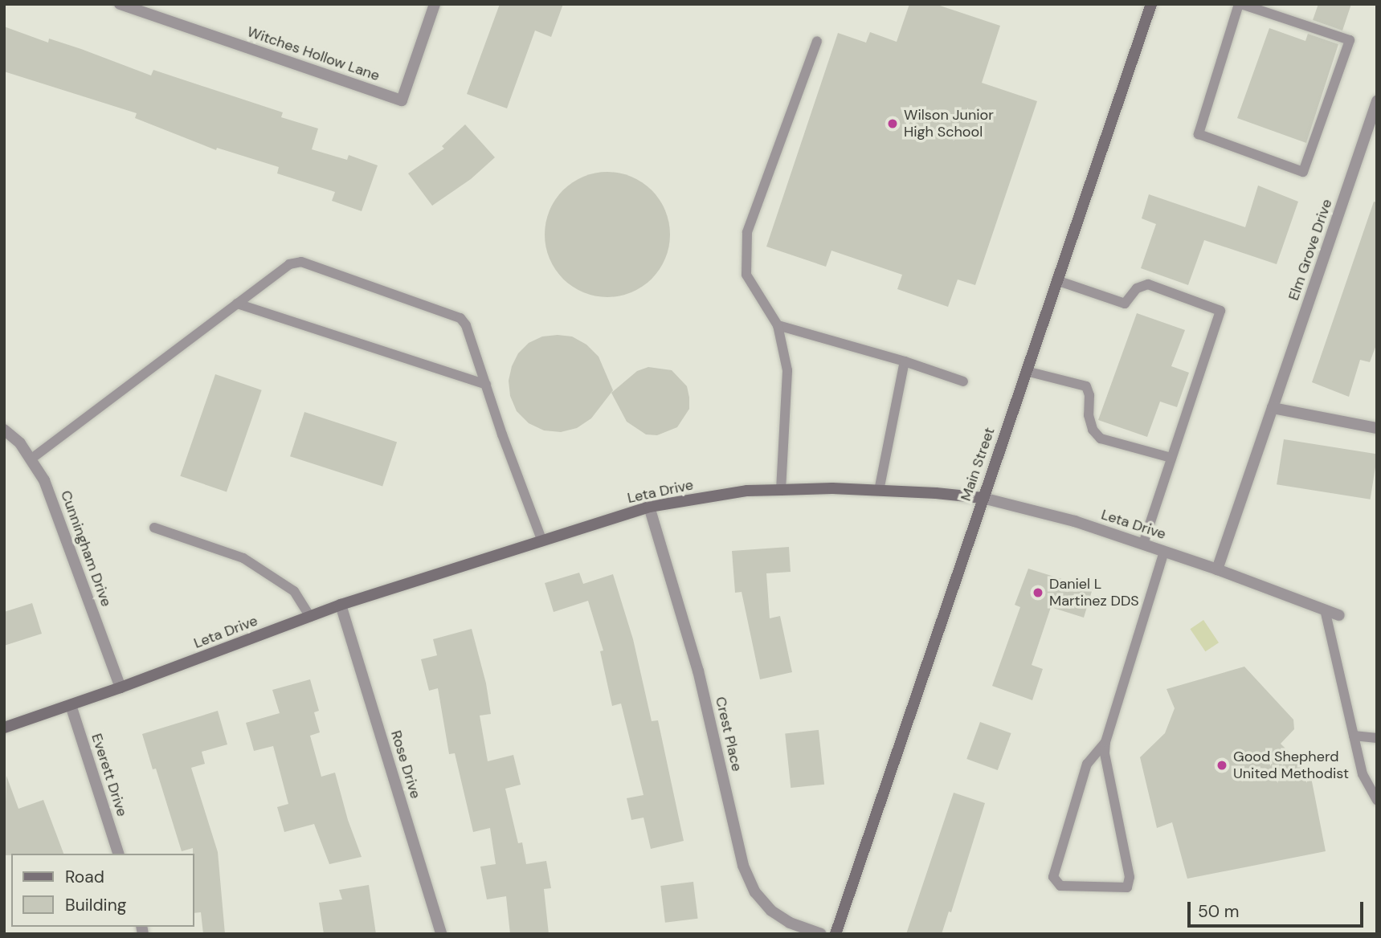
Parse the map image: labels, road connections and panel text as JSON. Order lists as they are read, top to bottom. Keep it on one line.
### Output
{"streets":{"street":["Witches Hollow Lane","Elm Grove Drive","Main Street","Leta Drive","Cunningham Drive","Crest Place","Rose Drive","Everett Drive"]},"crossings":[["Elm Grove Drive","Leta Drive"],["Main Street","Leta Drive"],["Leta Drive","Cunningham Drive"],["Leta Drive","Crest Place"],["Leta Drive","Rose Drive"],["Leta Drive","Everett Drive"]],"places":["Wilson Junior High School","Daniel L Martinez DDS","Good Shepherd United Methodist"],"legend":["Road","Building"],"scale_bar":"50 m"}
